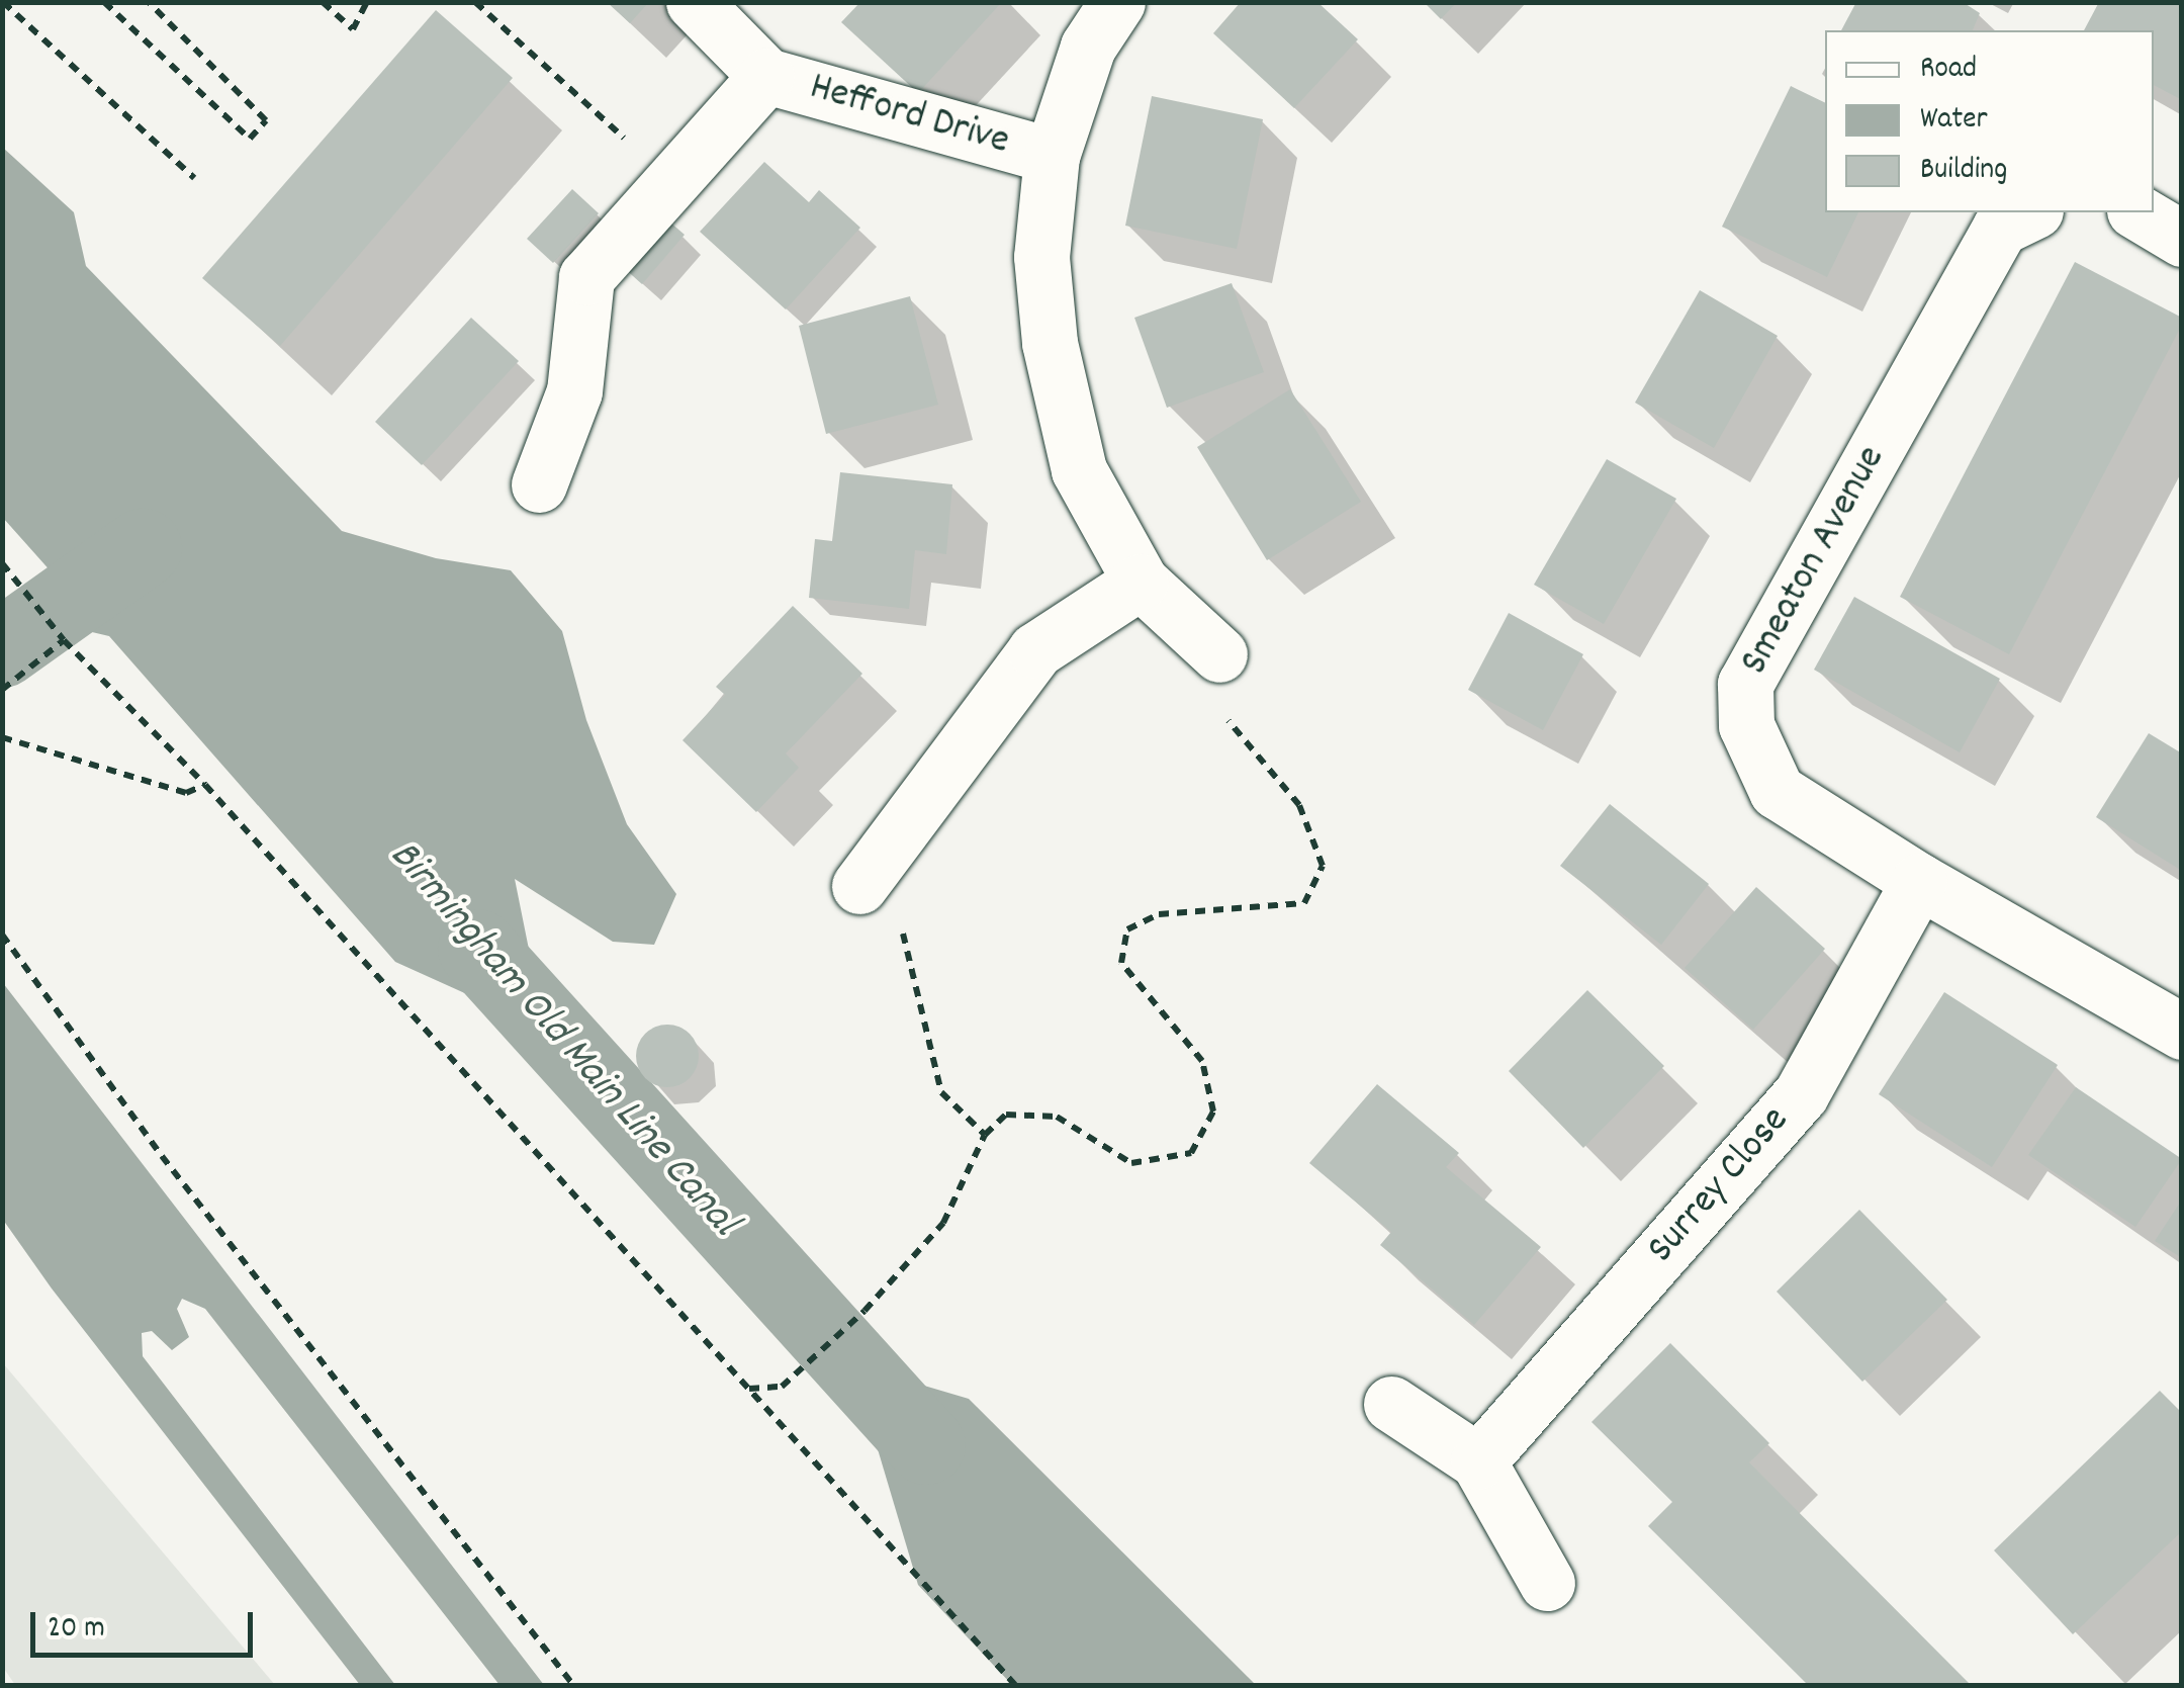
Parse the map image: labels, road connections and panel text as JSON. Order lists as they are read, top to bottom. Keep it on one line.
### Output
{"streets":{"street":["Hefford Drive","Smeaton Avenue","Surrey Close"]},"crossings":[["Smeaton Avenue","Surrey Close"]],"water":["Birmingham Old Main Line Canal"],"legend":["Road","Water","Building"],"scale_bar":"20 m"}
